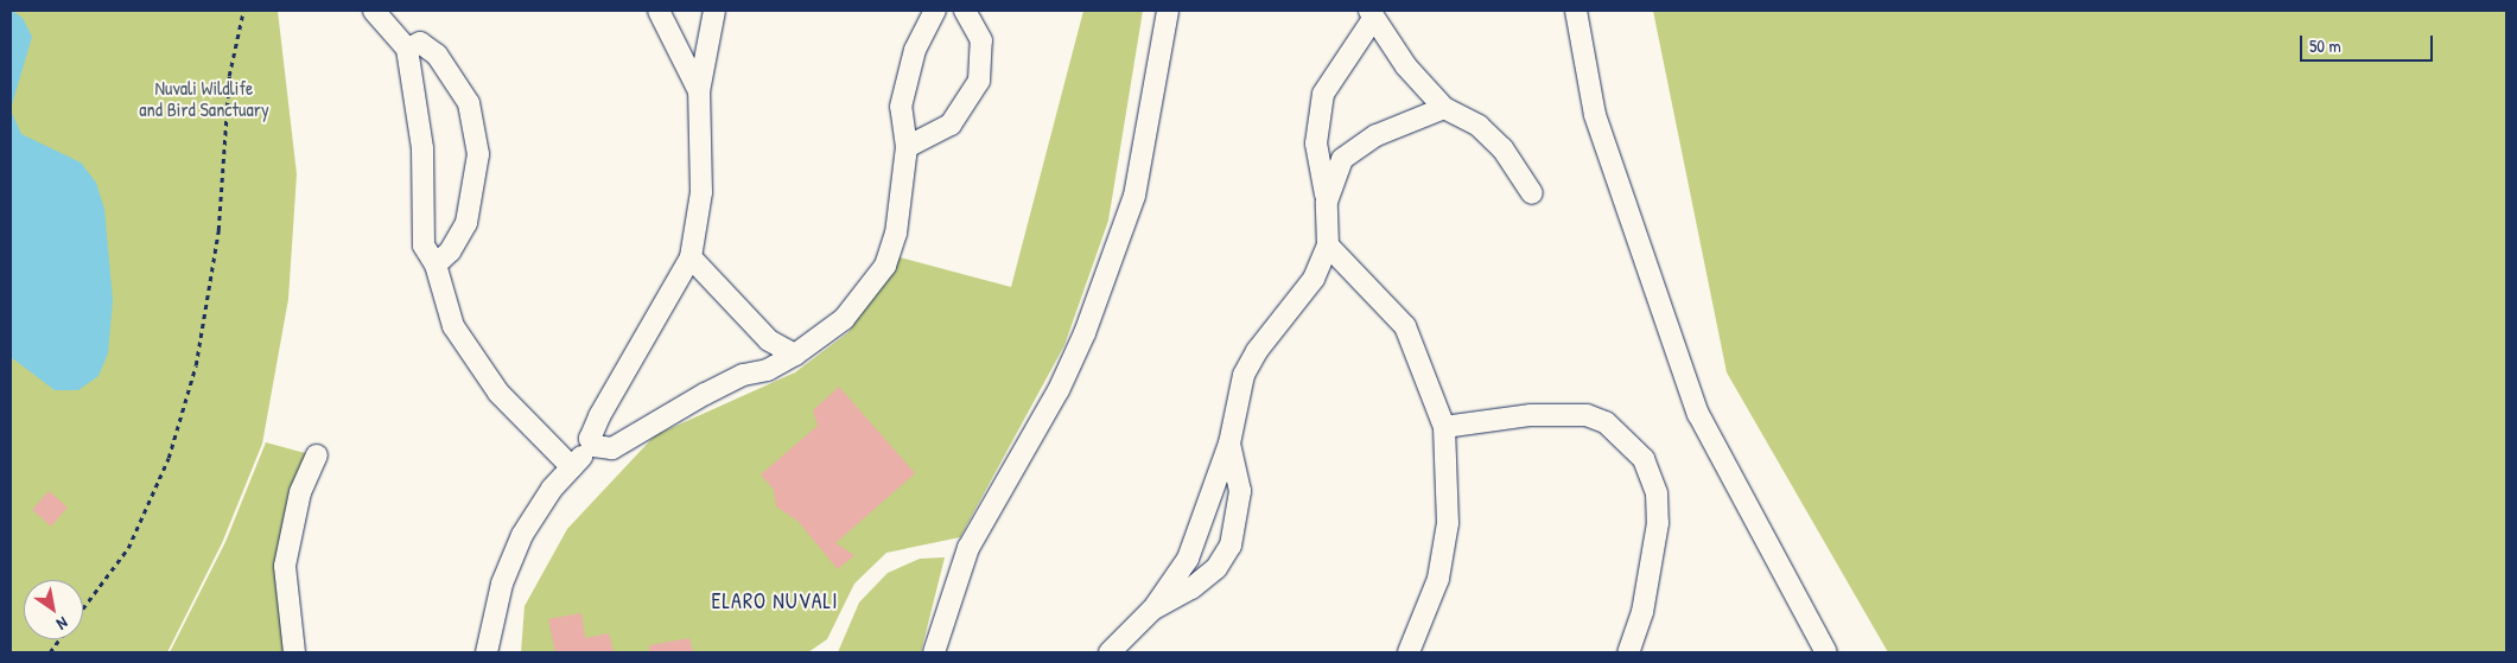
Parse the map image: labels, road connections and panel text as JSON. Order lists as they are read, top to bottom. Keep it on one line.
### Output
{"districts":["ELARO NUVALI"],"parks":["Nuvali Wildlife and Bird Sanctuary"],"scale_bar":"50 m","north":"bottom right"}
